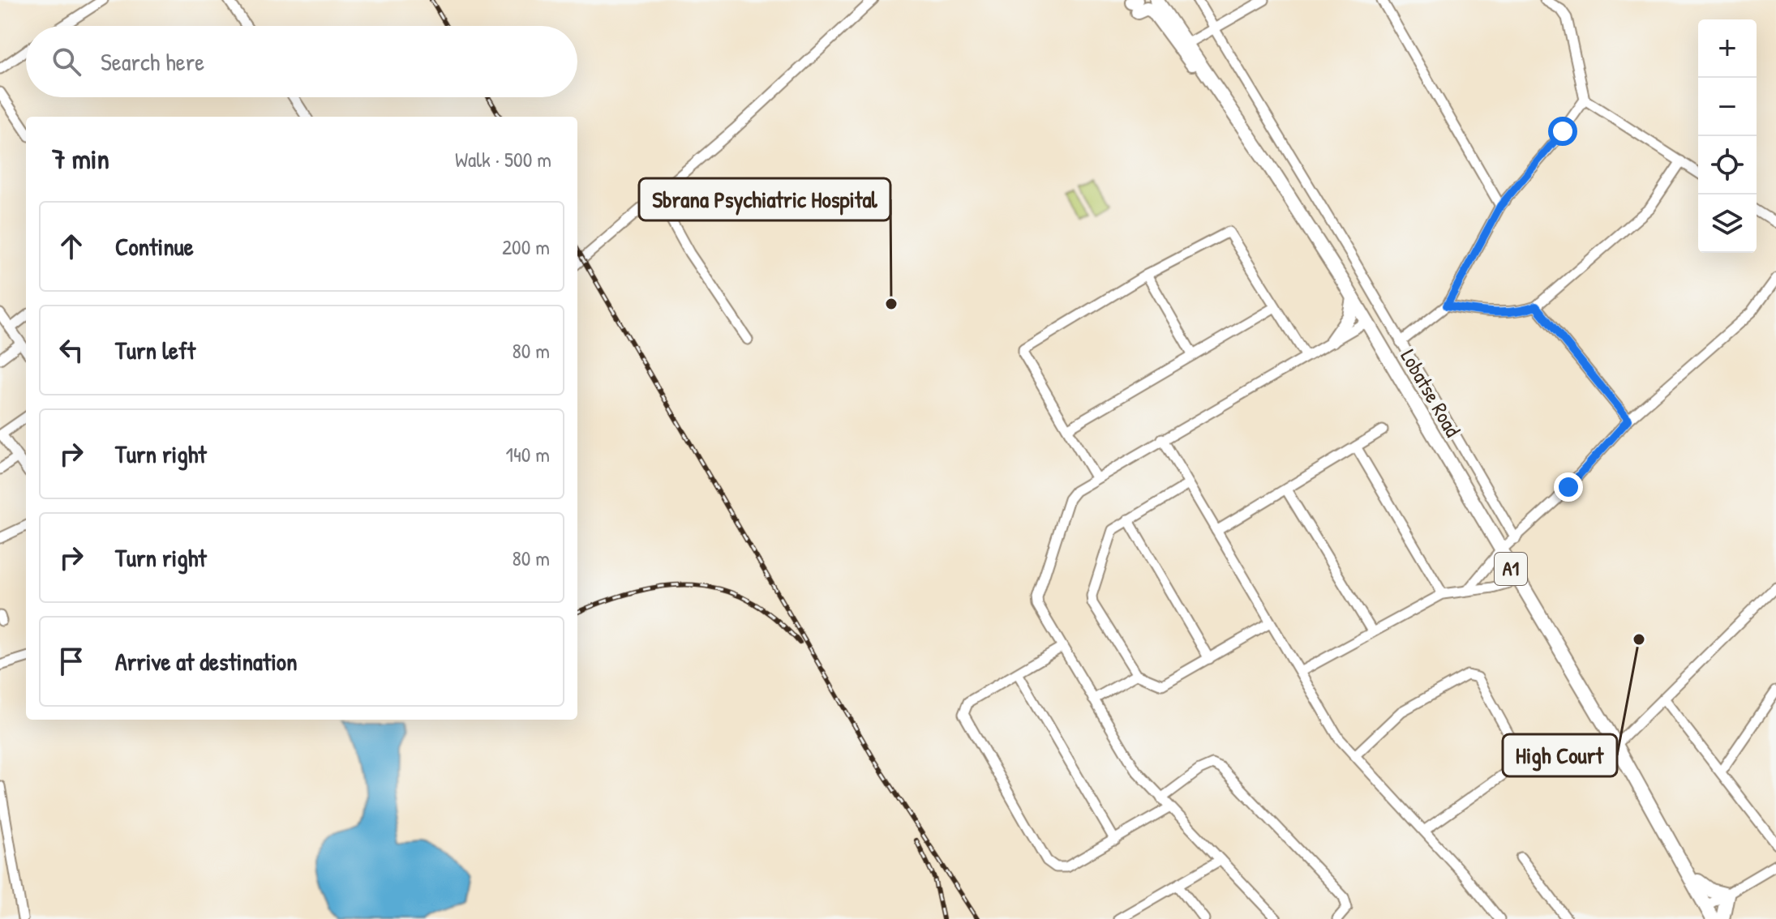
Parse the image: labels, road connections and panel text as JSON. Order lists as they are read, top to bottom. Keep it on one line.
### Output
{"streets":{"highway":["Lobatse Road","A1"]},"places":["Sbrana Psychiatric Hospital","High Court"],"page":{"map_buttons":["+","−"],"search":"Search here","heading":["7 min","Walk · 500 m"],"list":[["Continue","200 m"],["Turn left","80 m"],["Turn right","140 m"],["Turn right","80 m"],"Arrive at destination"]}}
